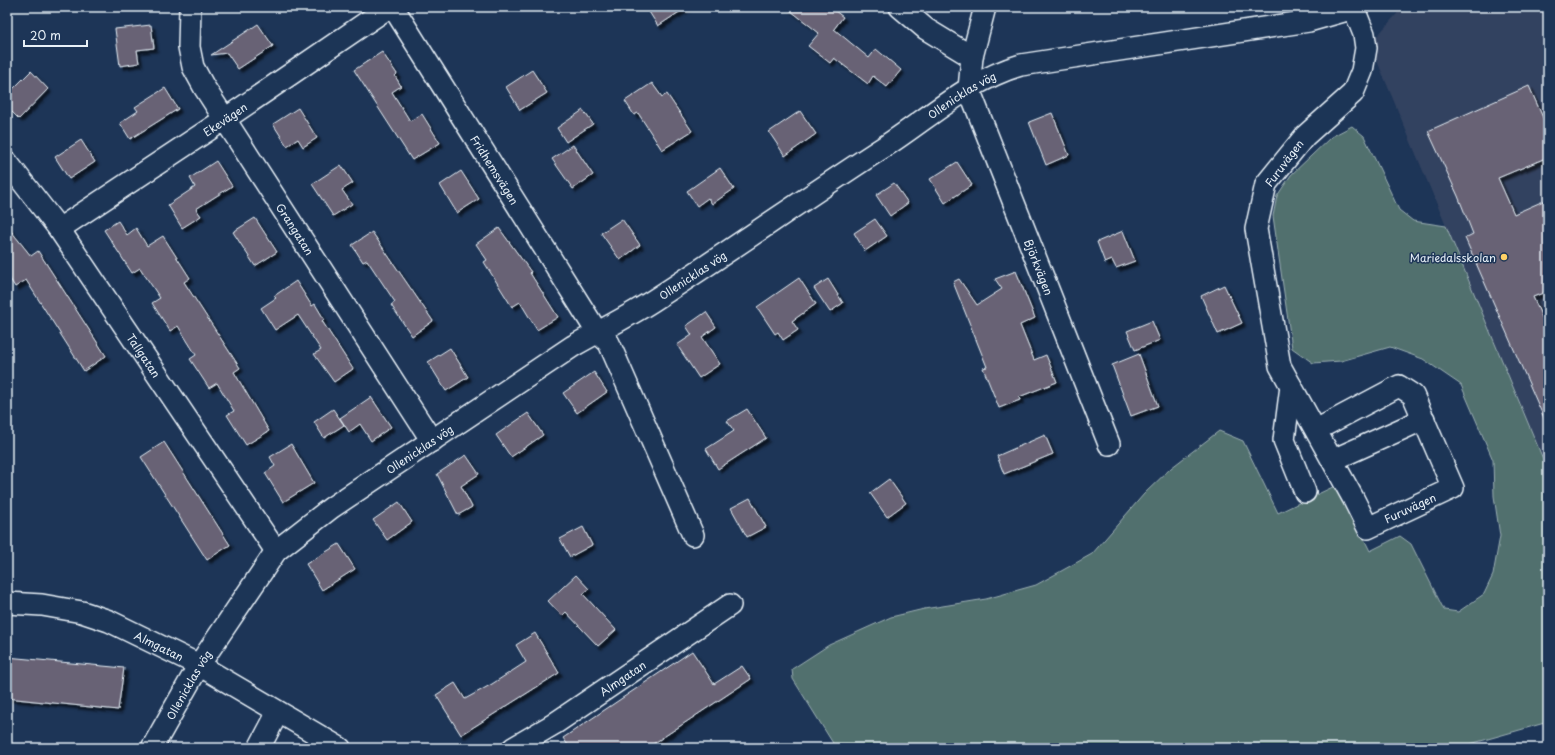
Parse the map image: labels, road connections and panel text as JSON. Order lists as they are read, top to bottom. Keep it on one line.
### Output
{"streets":{"street":["Ollenicklas vög","Ekevägen","Furuvägen","Fridhemsvägen","Grangatan","Björkvägen","Tallgatan","Almgatan"]},"crossings":[["Ollenicklas vög","Furuvägen"],["Ollenicklas vög","Fridhemsvägen"],["Ollenicklas vög","Grangatan"],["Ollenicklas vög","Björkvägen"],["Ollenicklas vög","Tallgatan"],["Ollenicklas vög","Almgatan"],["Ekevägen","Grangatan"],["Ekevägen","Tallgatan"]],"places":["Mariedalsskolan"],"scale_bar":"20 m"}
